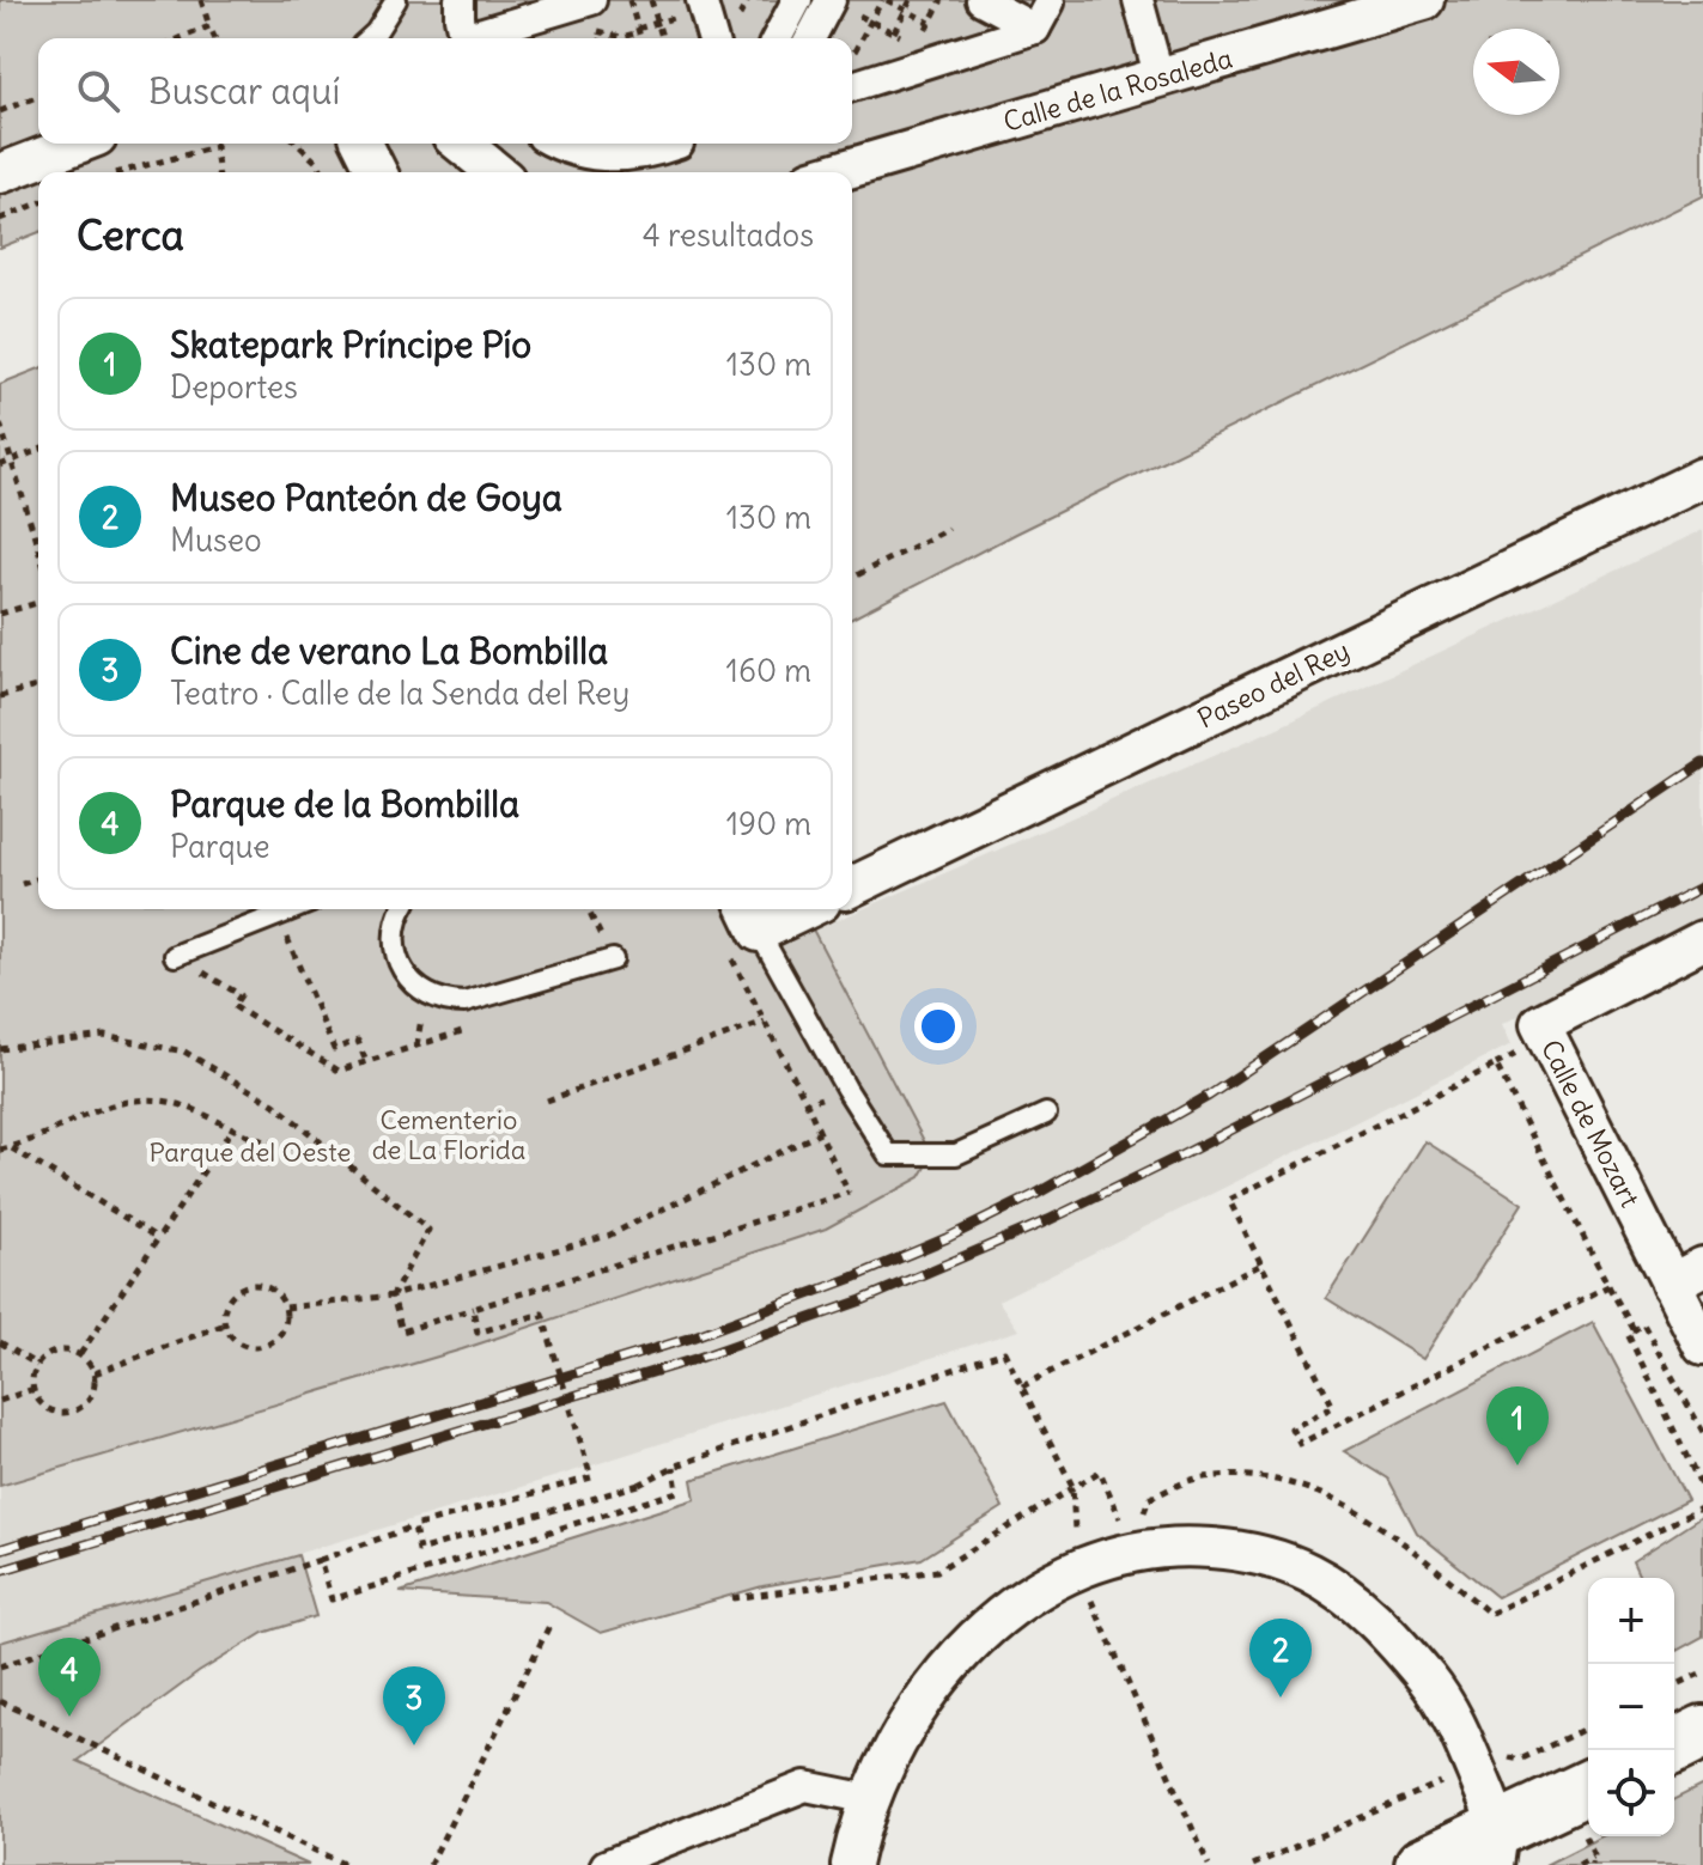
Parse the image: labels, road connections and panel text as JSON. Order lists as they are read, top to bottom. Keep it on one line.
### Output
{"streets":{"street":["Calle de la Rosaleda","Paseo del Rey","Calle de Mozart"]},"parks":["Cementerio de La Florida","Parque del Oeste"],"north":"left","page":{"search":"Buscar aquí","heading":["Cerca","4 resultados"],"list":[{"mark":"1","name":"Skatepark Príncipe Pío","note":"Deportes","value":"130 m"},{"mark":"2","name":"Museo Panteón de Goya","note":"Museo","value":"130 m"},{"mark":"3","name":"Cine de verano La Bombilla","note":"Teatro · Calle de la Senda del Rey","value":"160 m"},{"mark":"4","name":"Parque de la Bombilla","note":"Parque","value":"190 m"}],"pins":["1","2","4","3"],"map_buttons":["+","−"]}}
